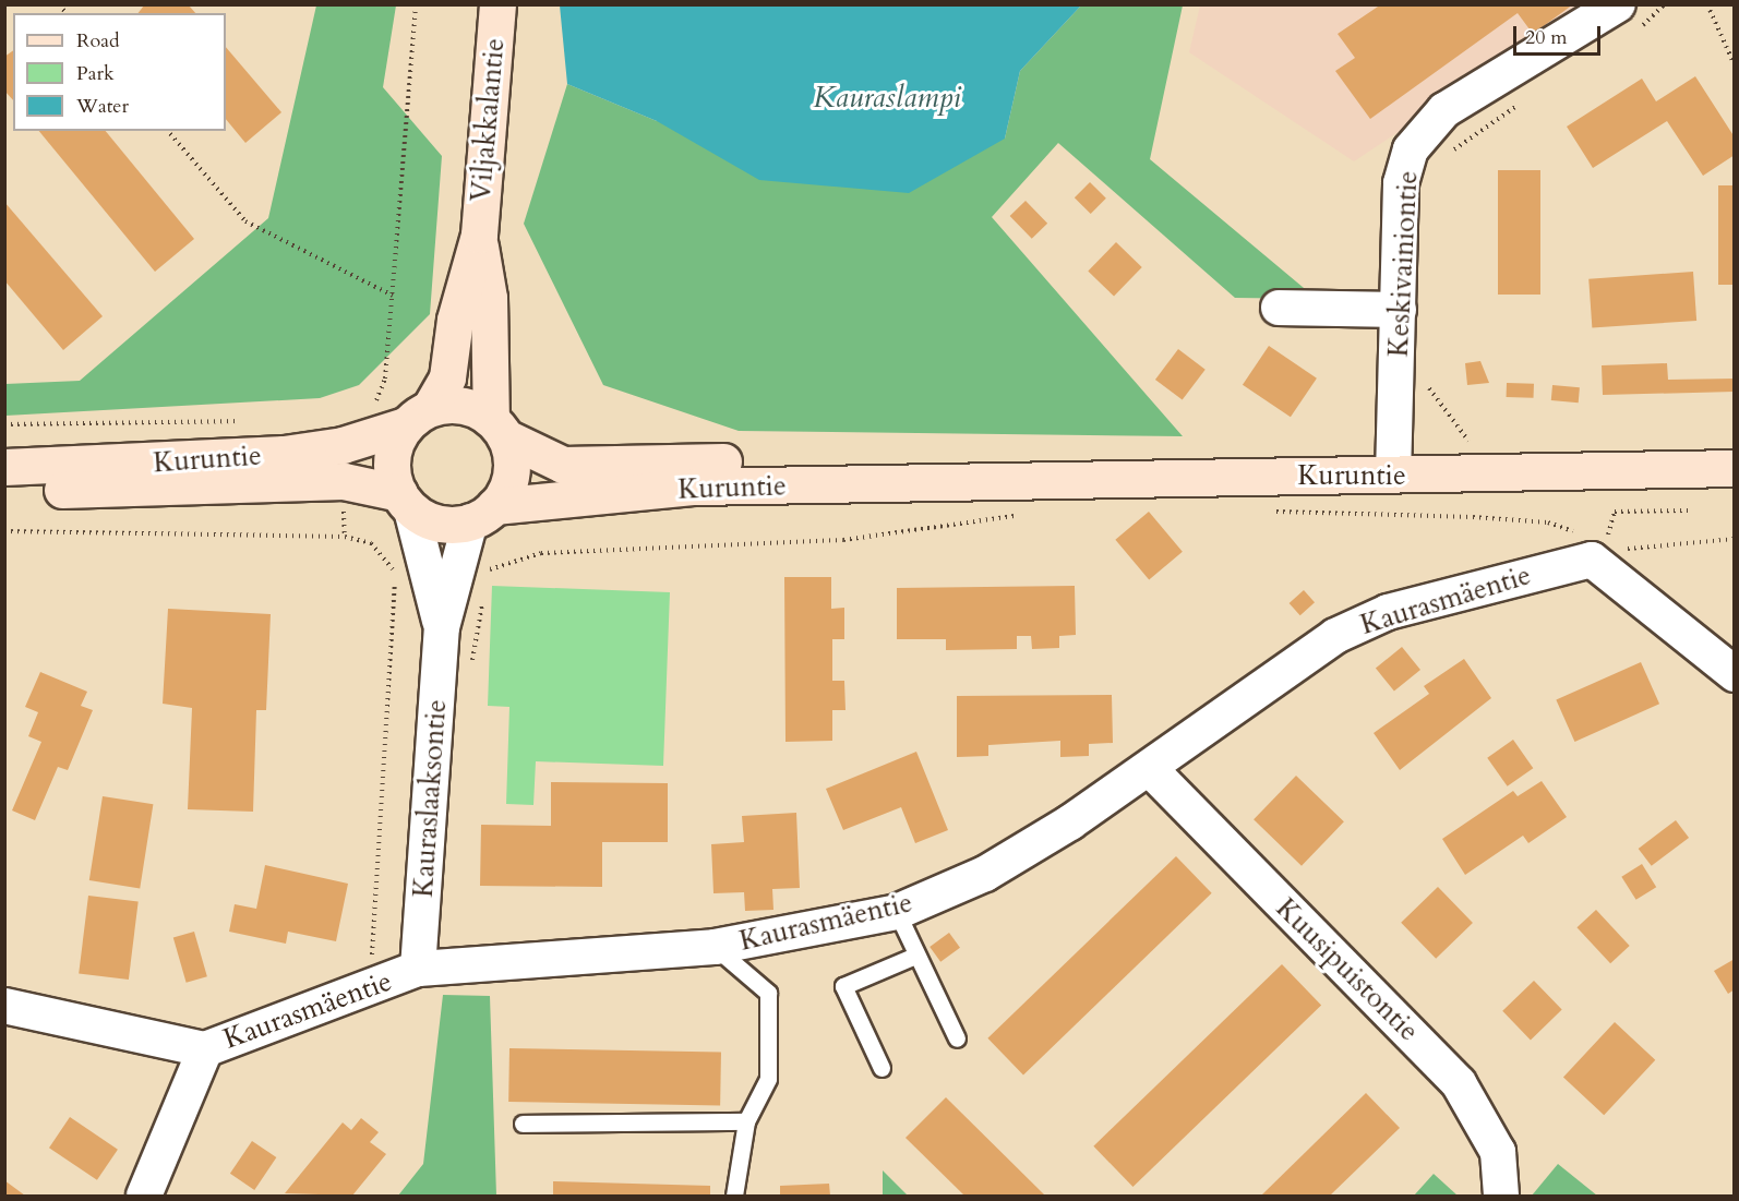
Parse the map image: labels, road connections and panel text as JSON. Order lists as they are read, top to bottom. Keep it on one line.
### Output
{"streets":{"main road":["Viljakkalantie","Kuruntie"],"street":["Keskivainiontie","Kaurasmäentie","Kauraslaaksontie","Kuusipuistontie"]},"crossings":[["Viljakkalantie","Kuruntie"],["Viljakkalantie","Kauraslaaksontie"],["Keskivainiontie","Kuruntie"],["Kuruntie","Kauraslaaksontie"],["Kaurasmäentie","Kauraslaaksontie"],["Kaurasmäentie","Kuusipuistontie"]],"water":["Kauraslampi"],"legend":["Road","Park","Water"],"scale_bar":"20 m"}
